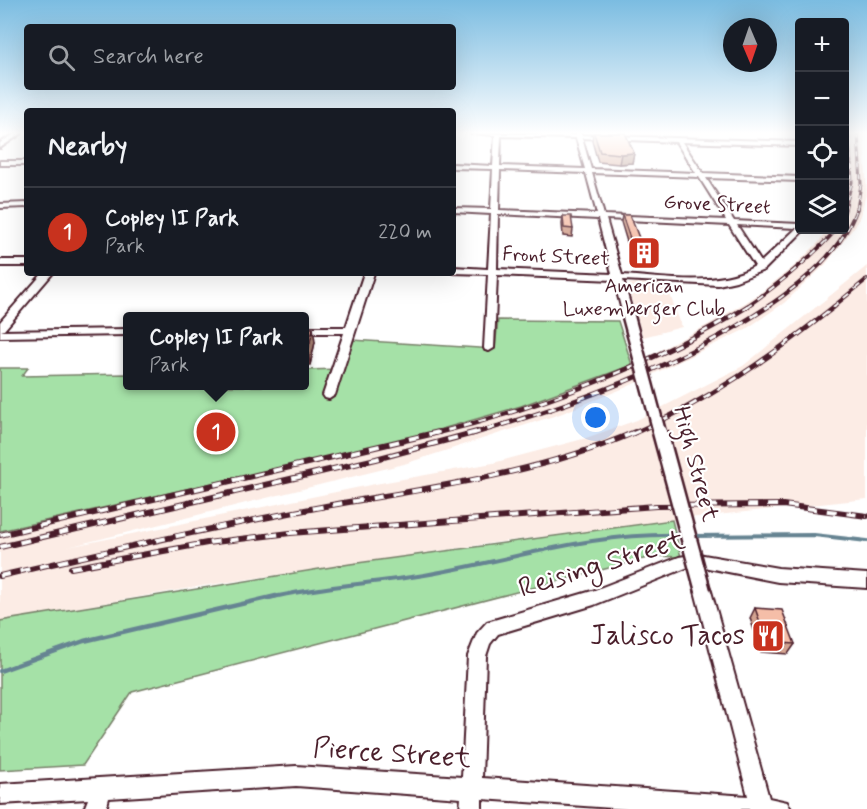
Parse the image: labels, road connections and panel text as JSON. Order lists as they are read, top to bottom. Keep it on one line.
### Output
{"streets":{"street":["Grove Street","Front Street","High Street","Reising Street","Pierce Street"]},"crossings":[["Grove Street","High Street"],["Front Street","High Street"],["High Street","Pierce Street"],["Reising Street","Pierce Street"]],"places":{"building":["American Luxemberger Club"],"restaurant":["Jalisco Tacos"]},"north":"bottom","page":{"map_buttons":["+","−"],"search":"Search here","heading":"Nearby","list":[{"mark":"1","name":"Copley II Park","note":"Park","value":"220 m"}],"popup":["Copley II Park","Park"],"pins":"1"}}
